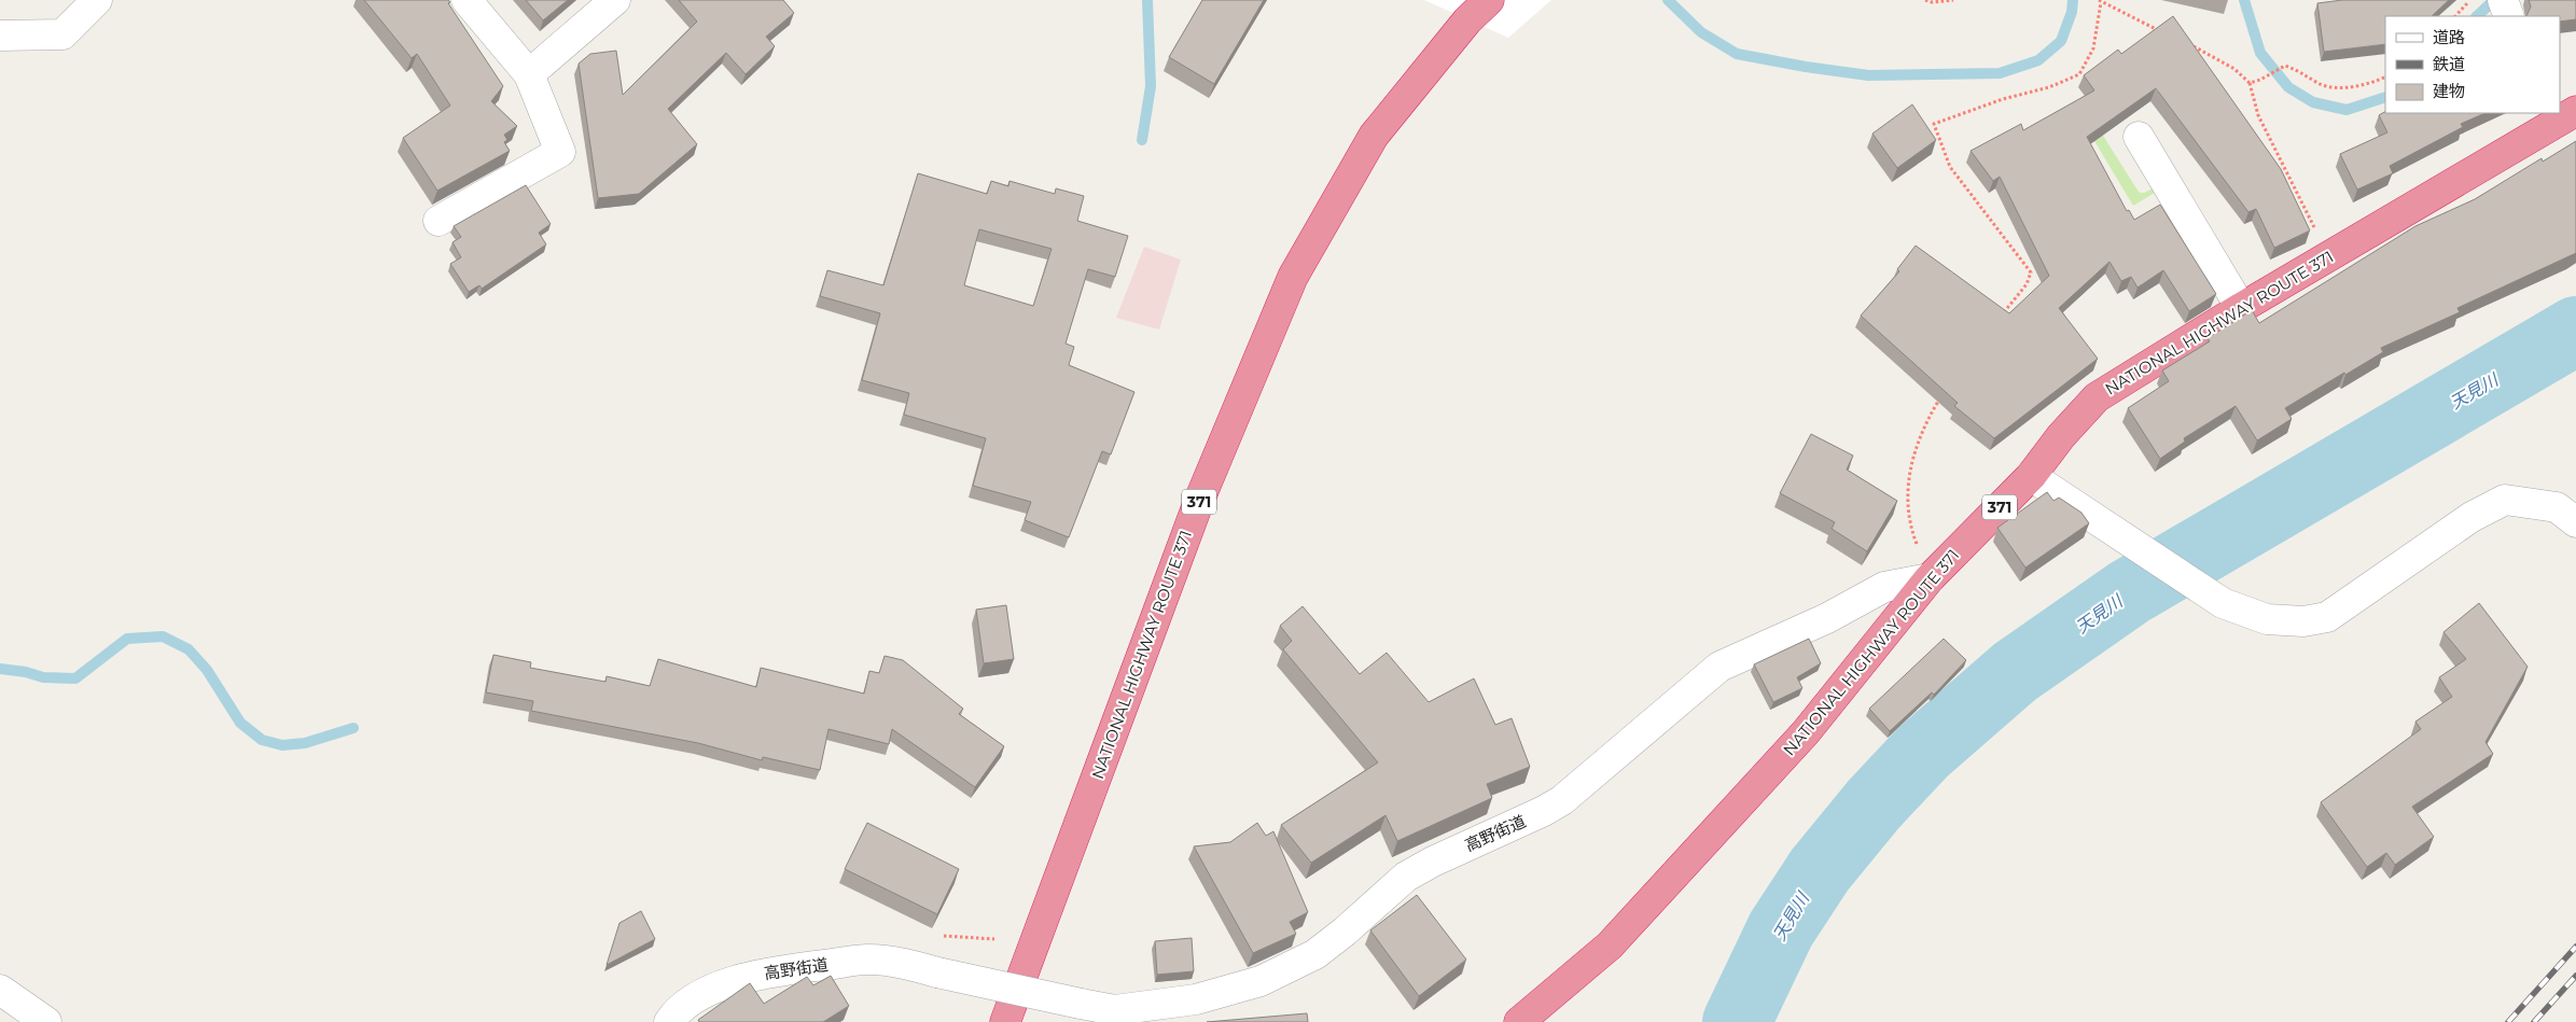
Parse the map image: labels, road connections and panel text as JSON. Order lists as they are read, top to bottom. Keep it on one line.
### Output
{"streets":{"highway":["NATIONAL HIGHWAY ROUTE 371","371"],"street":["高野街道"]},"crossings":[["NATIONAL HIGHWAY ROUTE 371","高野街道"]],"water":["天見川"],"legend":["道路","鉄道","建物"]}
